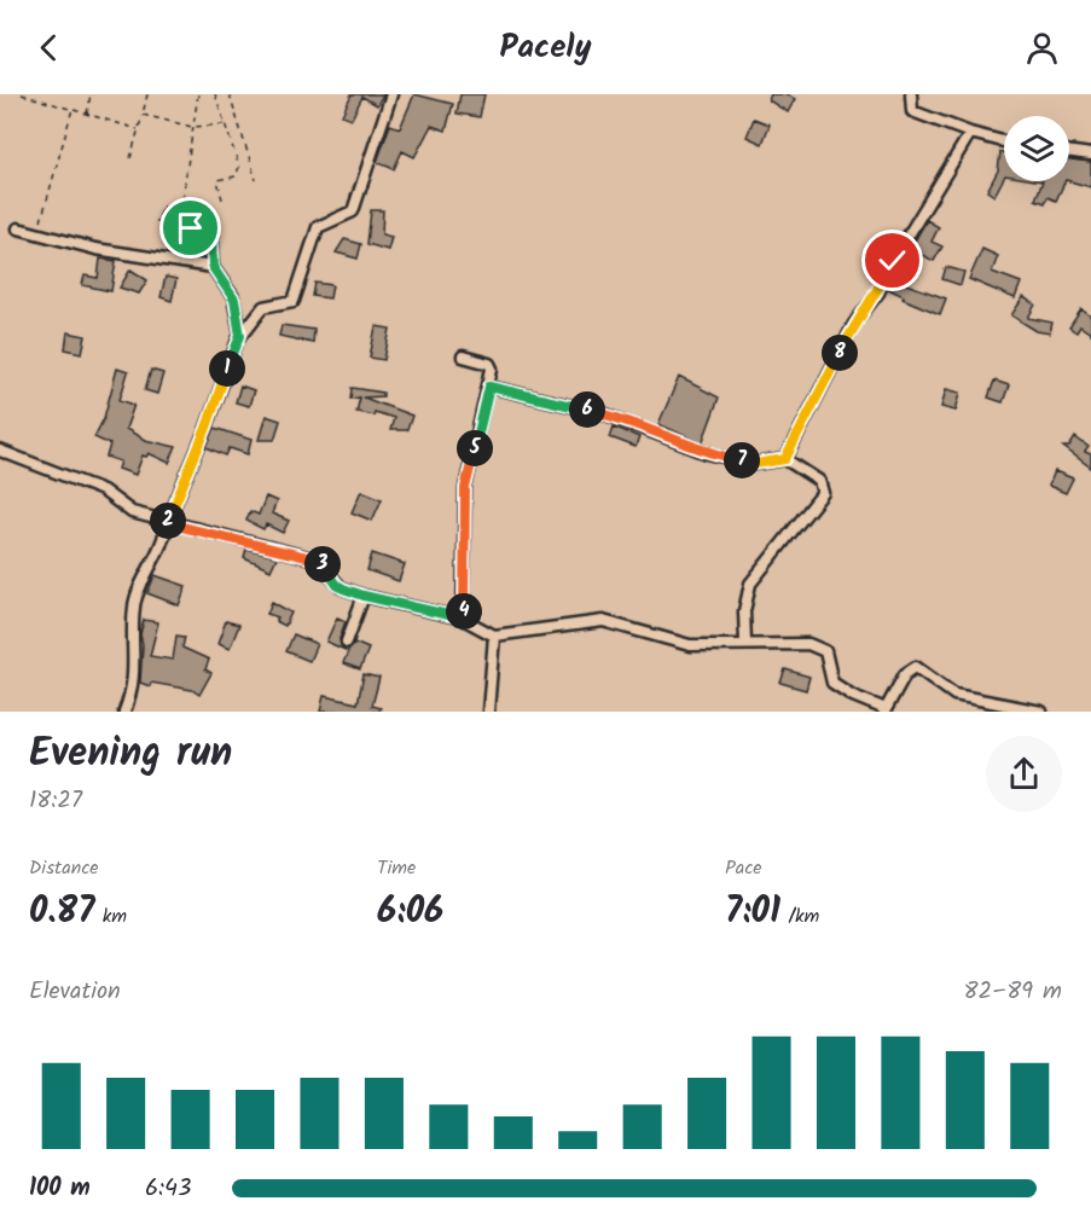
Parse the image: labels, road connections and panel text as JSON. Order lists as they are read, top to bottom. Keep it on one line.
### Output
{"page":{"header":"Pacely","pins":["8","1","6","5","7","2","3","4"],"heading":["Evening run","18:27"],"stats":[["Distance","0.87 km"],["Time","6:06"],["Pace","7:01 /km"]],"chart":["Elevation","82–89 m"],"list":[{"name":"100 m","note":"6:43"}]}}
